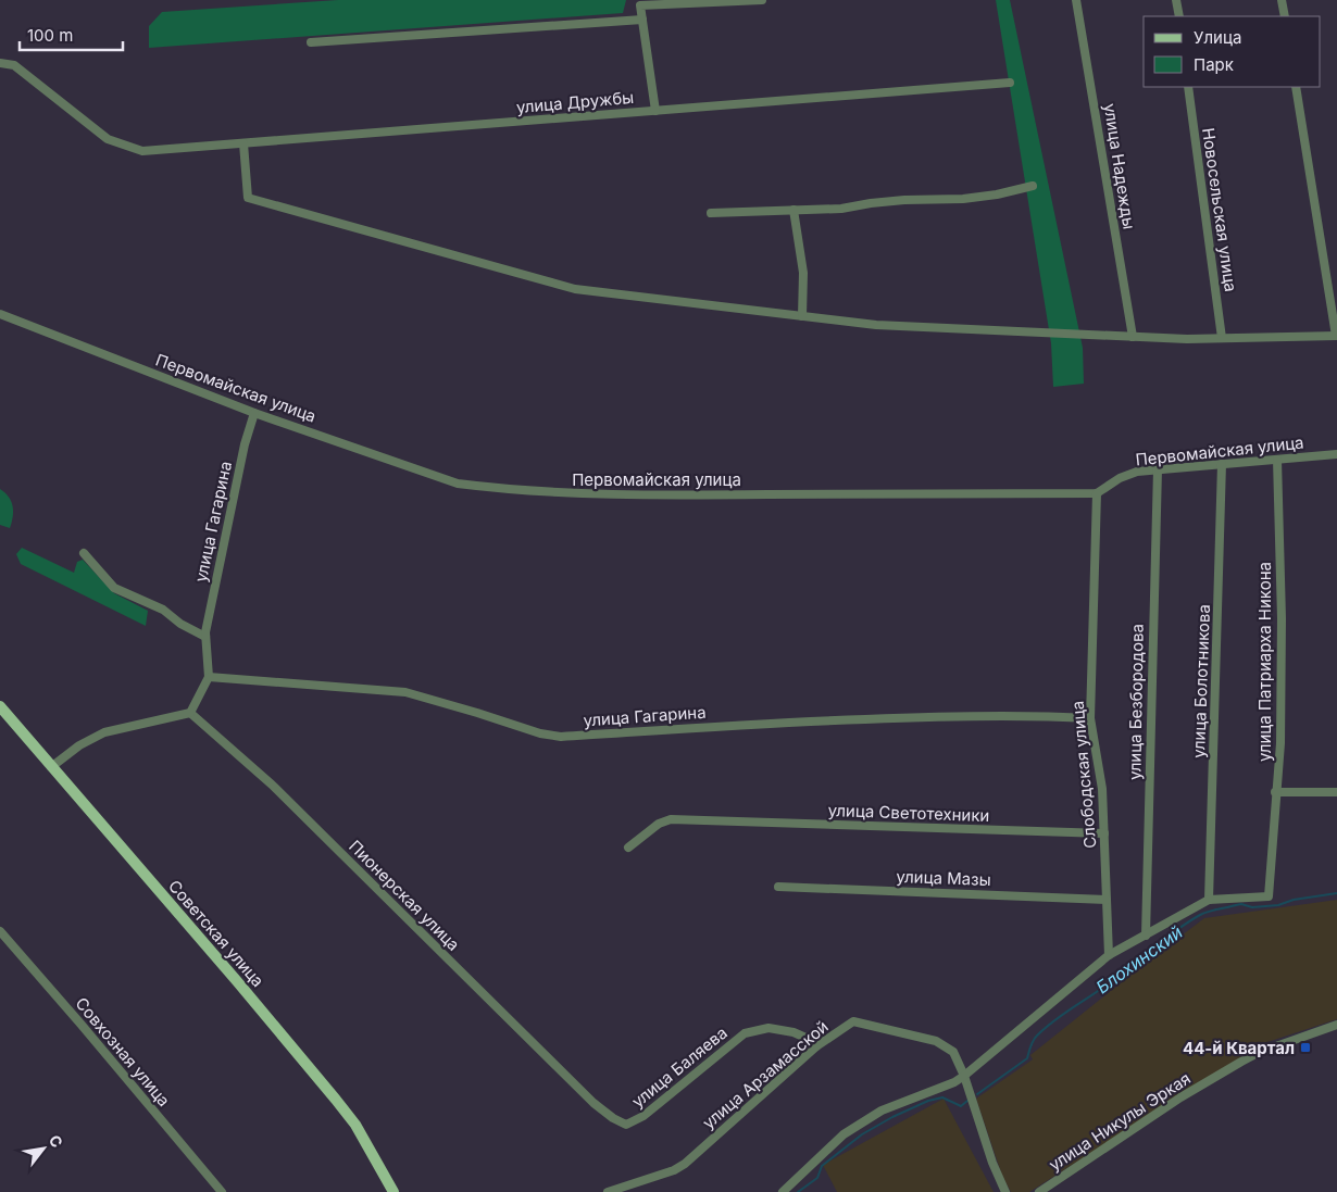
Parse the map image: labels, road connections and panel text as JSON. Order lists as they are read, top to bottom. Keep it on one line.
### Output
{"streets":{"main road":["Советская улица"],"street":["улица Дружбы","улица Надежды","Новосельская улица","Первомайская улица","улица Гагарина","улица Патриарха Никона","улица Болотникова","улица Безбородова","Слободская улица","улица Светотехники","улица Мазы","Пионерская улица","Совхозная улица","улица Баляева","улица Арзамасской","улица Никулы Эркая"]},"crossings":[["Первомайская улица","улица Гагарина"],["Первомайская улица","улица Патриарха Никона"],["Первомайская улица","улица Болотникова"],["Первомайская улица","улица Безбородова"],["Первомайская улица","Слободская улица"],["улица Гагарина","Слободская улица"],["улица Патриарха Никона","улица Болотникова"],["Слободская улица","улица Светотехники"],["Слободская улица","улица Мазы"],["Пионерская улица","улица Баляева"],["улица Баляева","улица Арзамасской"]],"water":["Блохинский"],"places":{"transit":["44-й Квартал"]},"legend":["Улица","Парк"],"scale_bar":"100 m","north":"top right"}
